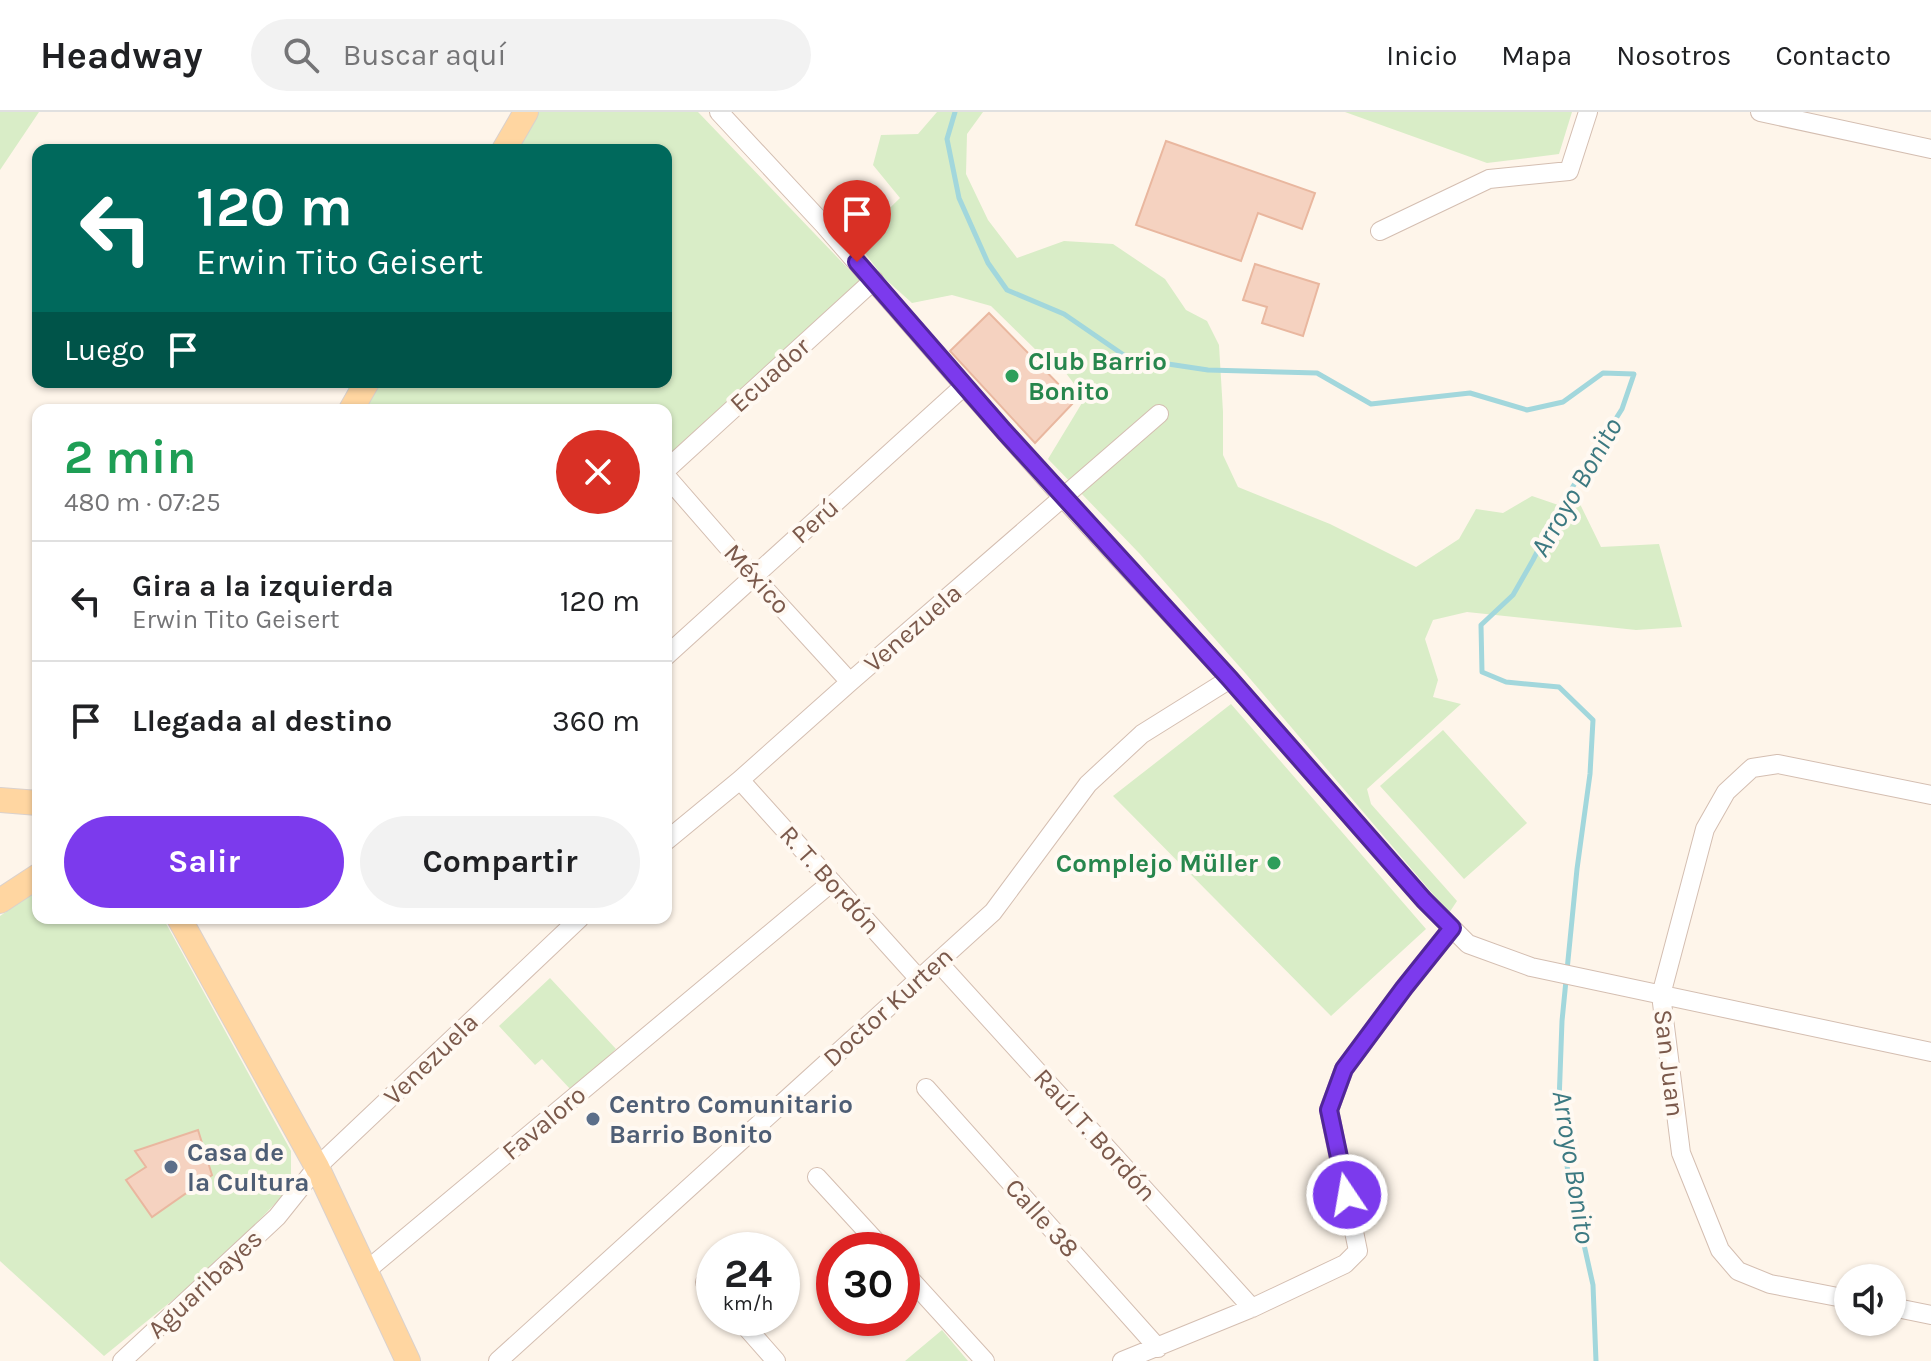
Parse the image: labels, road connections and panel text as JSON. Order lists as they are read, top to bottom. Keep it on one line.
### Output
{"streets":{"street":["Ecuador","Perú","México","Venezuela","R. T. Bordón","Doctor Kurten","San Juan","Favaloro","Raúl T. Bordón","Calle 38","Aguaribayes"]},"crossings":[["Perú","México"],["México","Venezuela"],["Venezuela","R. T. Bordón"],["Venezuela","Aguaribayes"],["R. T. Bordón","Doctor Kurten"],["R. T. Bordón","Favaloro"],["Doctor Kurten","Raúl T. Bordón"]],"water":["Arroyo Bonito"],"places":["Club Barrio Bonito","Complejo Müller","Centro Comunitario Barrio Bonito","Casa de la Cultura"],"page":{"header":"Headway","search":"Buscar aquí","nav":["Inicio","Mapa","Nosotros","Contacto"],"turn":["120 m","Erwin Tito Geisert"],"then":"Luego","heading":["2 min","480 m · 07:25"],"list":[{"name":"Gira a la izquierda","note":"Erwin Tito Geisert","value":"120 m"},{"name":"Llegada al destino","value":"360 m"}],"buttons":["Salir","Compartir"],"speed":"24 km/h","limit":"30"}}
